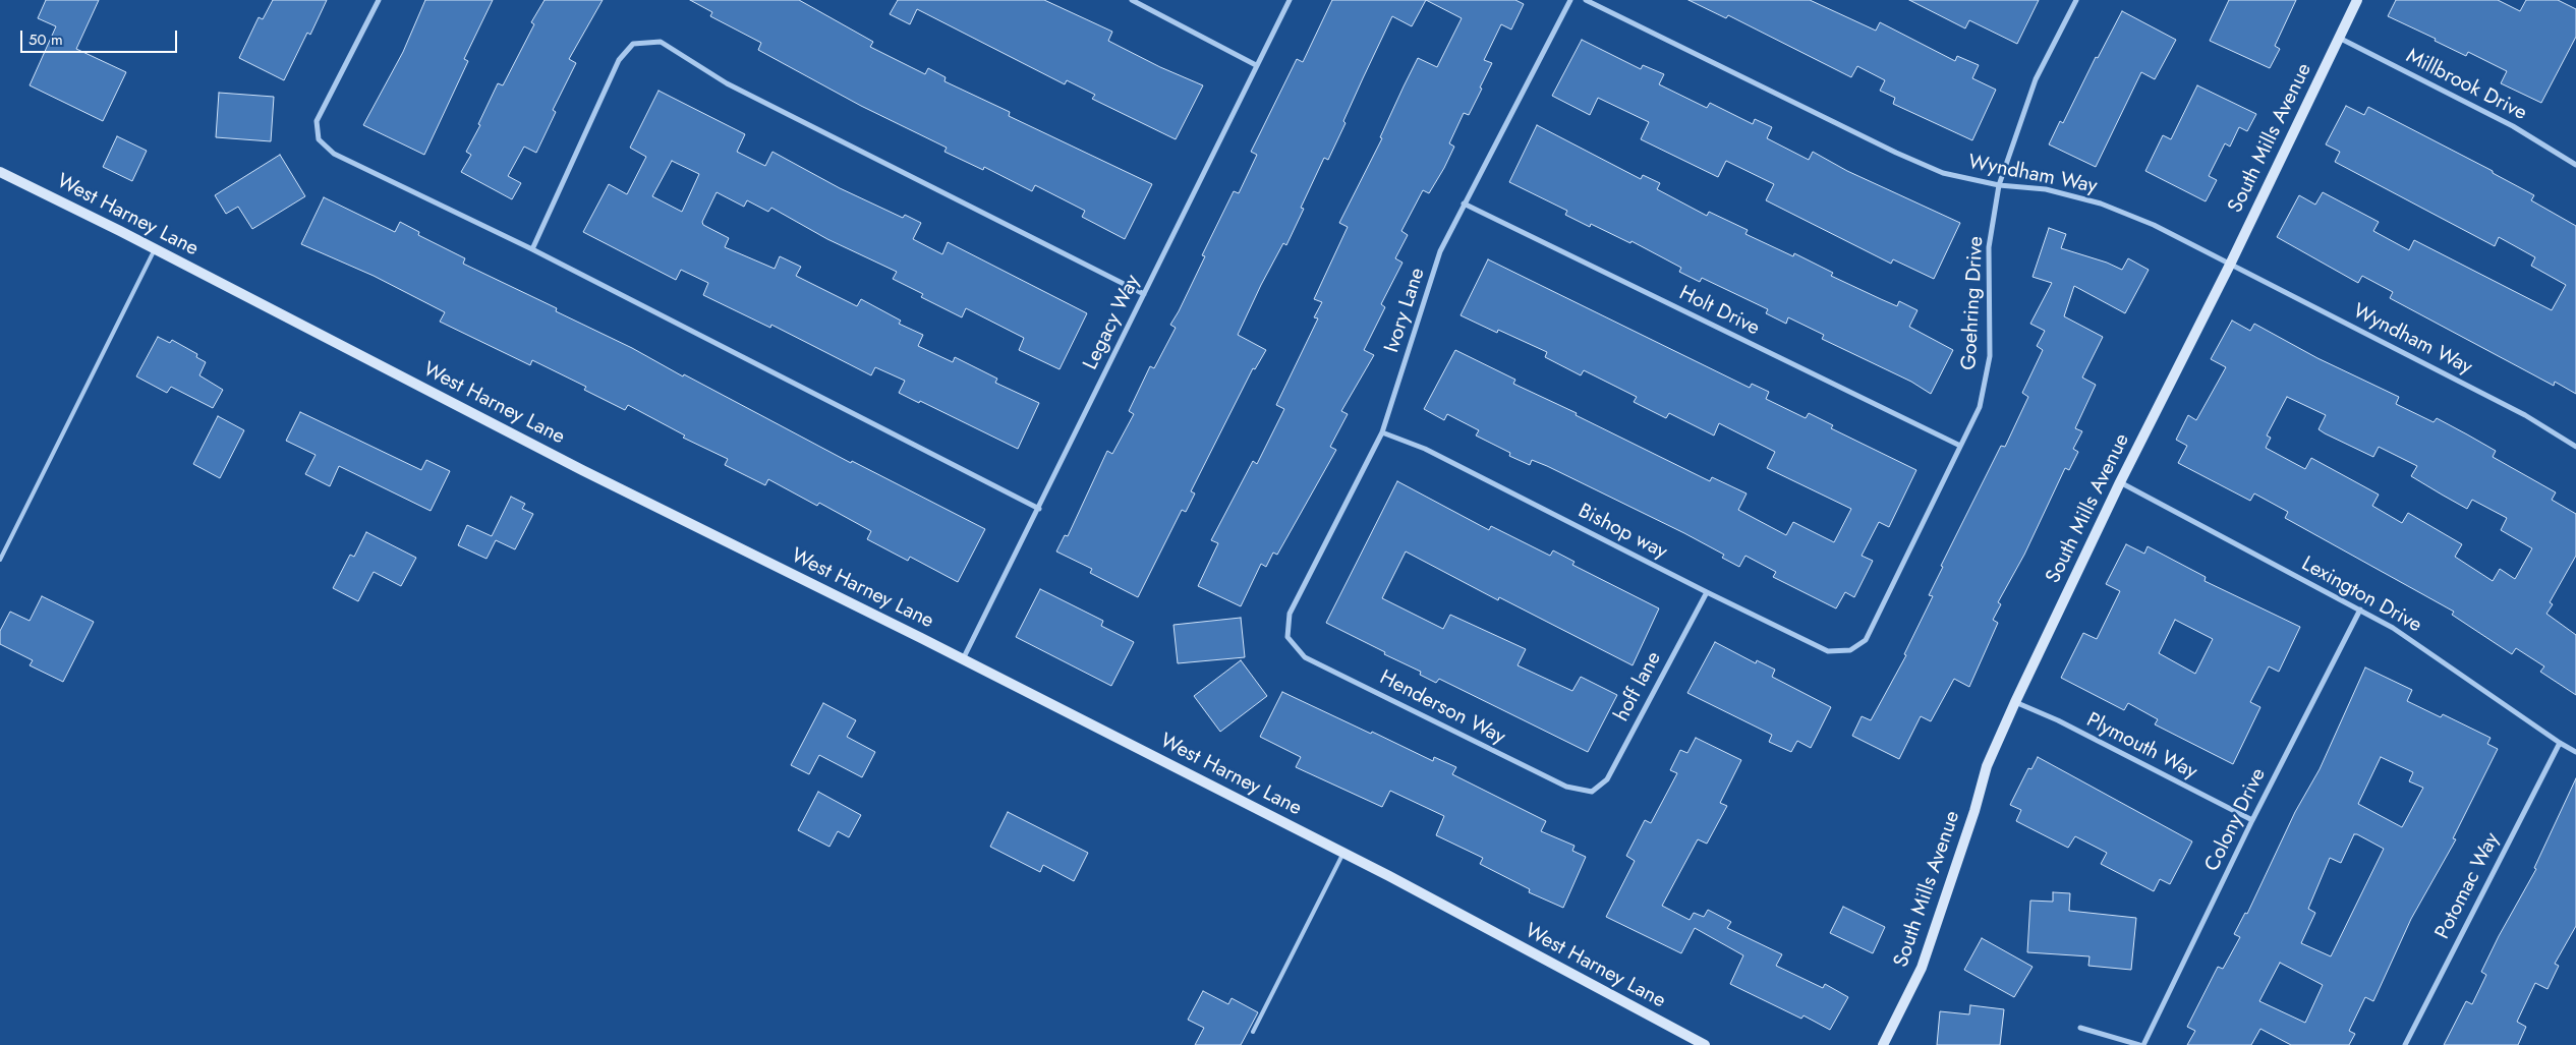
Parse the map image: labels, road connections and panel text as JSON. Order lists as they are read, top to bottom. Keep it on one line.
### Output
{"streets":{"main road":["South Mills Avenue","West Harney Lane"],"street":["Millbrook Drive","Wyndham Way","Goehring Drive","Ivory Lane","Holt Drive","Legacy Way","Bishop way","Lexington Drive","hoff lane","Henderson Way","Plymouth Way","Colony Drive","Potomac Way"]},"crossings":[["Millbrook Drive","South Mills Avenue"],["South Mills Avenue","Wyndham Way"],["South Mills Avenue","Lexington Drive"],["South Mills Avenue","Plymouth Way"],["Wyndham Way","Goehring Drive"],["West Harney Lane","Legacy Way"],["Goehring Drive","Holt Drive"],["Goehring Drive","Bishop way"],["Ivory Lane","Holt Drive"],["Ivory Lane","Bishop way"],["Ivory Lane","Henderson Way"],["Bishop way","hoff lane"],["Lexington Drive","Colony Drive"],["Lexington Drive","Potomac Way"],["hoff lane","Henderson Way"],["Plymouth Way","Colony Drive"]],"scale_bar":"50 m"}
